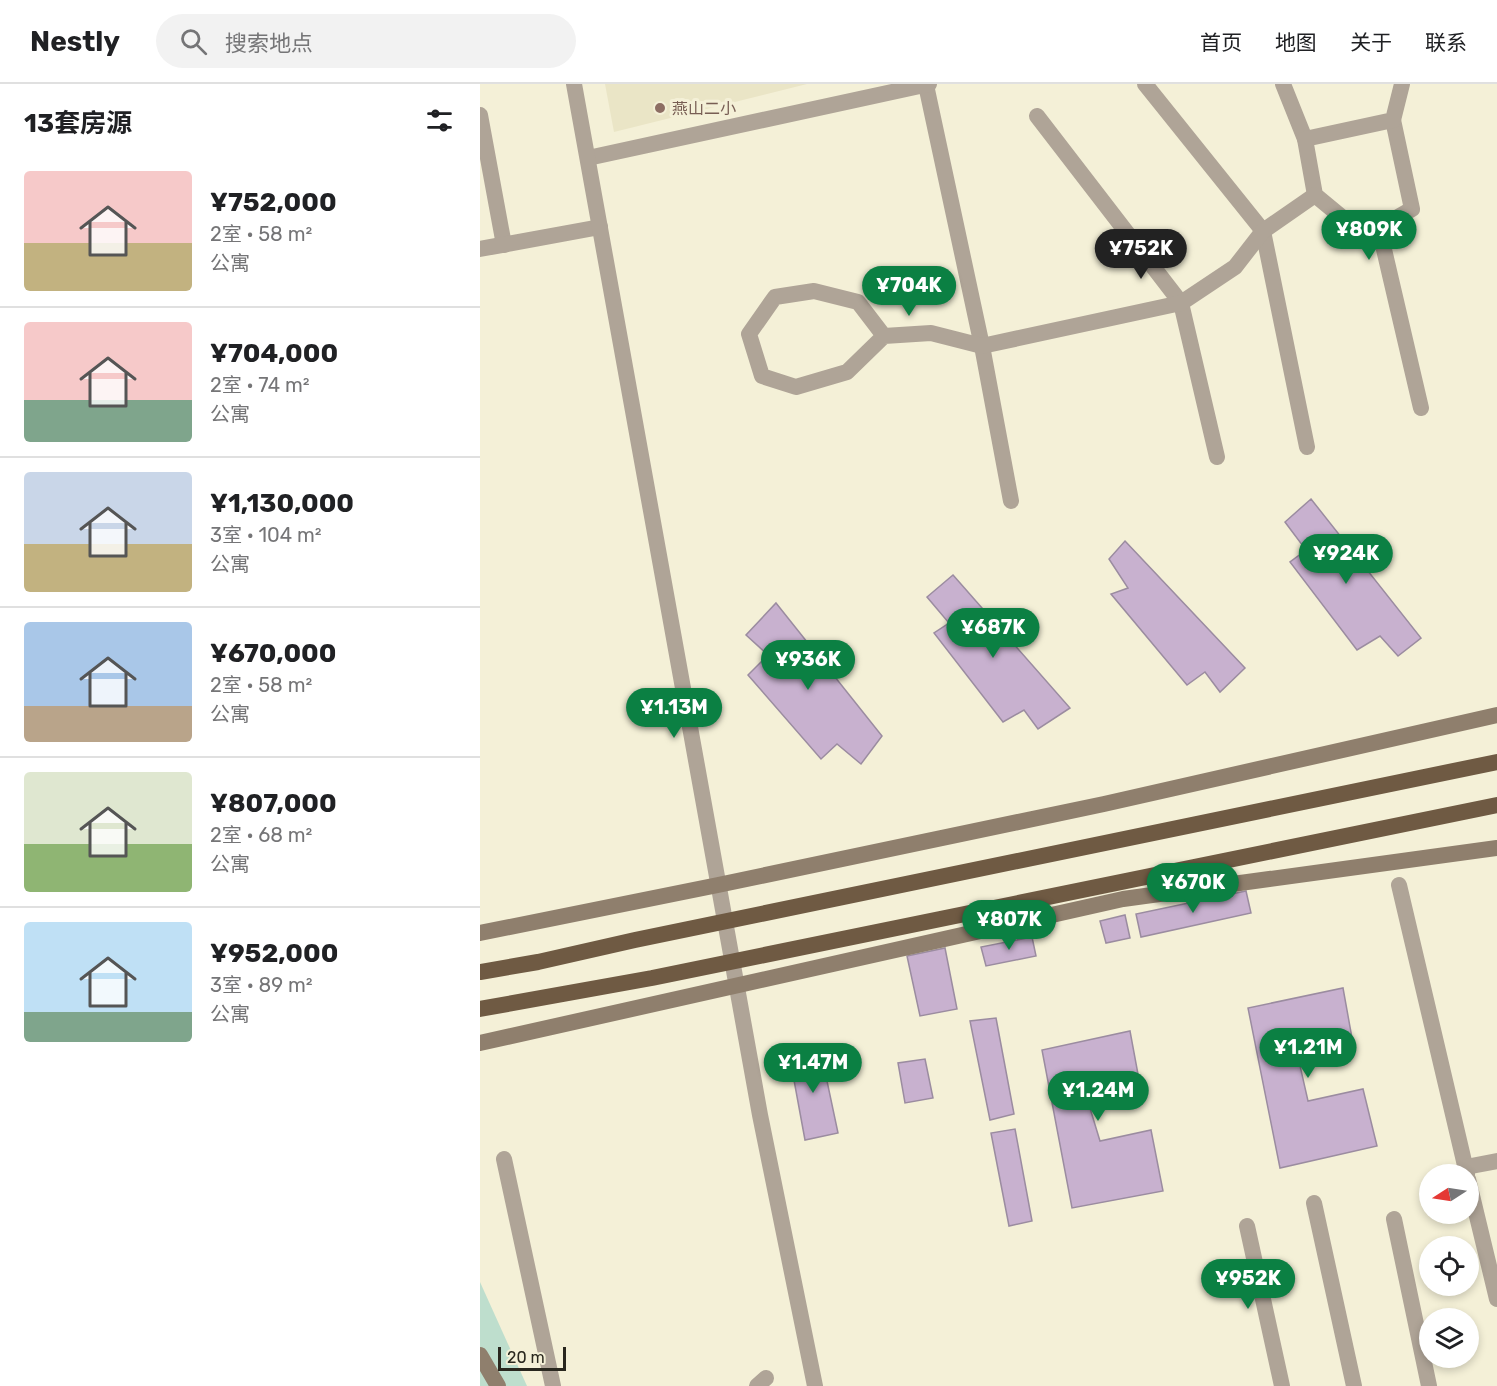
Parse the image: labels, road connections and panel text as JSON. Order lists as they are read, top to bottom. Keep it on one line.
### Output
{"places":["燕山二小"],"scale_bar":"20 m","north":"left","page":{"header":"Nestly","search":"搜索地点","nav":["首页","地图","关于","联系"],"heading":"13套房源","list":[{"name":"¥752,000","note":"2室 · 58 m² · 公寓"},{"name":"¥704,000","note":"2室 · 74 m² · 公寓"},{"name":"¥1,130,000","note":"3室 · 104 m² · 公寓"},{"name":"¥670,000","note":"2室 · 58 m² · 公寓"},{"name":"¥807,000","note":"2室 · 68 m² · 公寓"},{"name":"¥952,000","note":"3室 · 89 m² · 公寓"}],"price":["¥809K","¥752K","¥704K","¥924K","¥687K","¥936K","¥1.13M","¥670K","¥807K","¥1.21M","¥1.47M","¥1.24M","¥952K"],"scale":"20 m"}}
